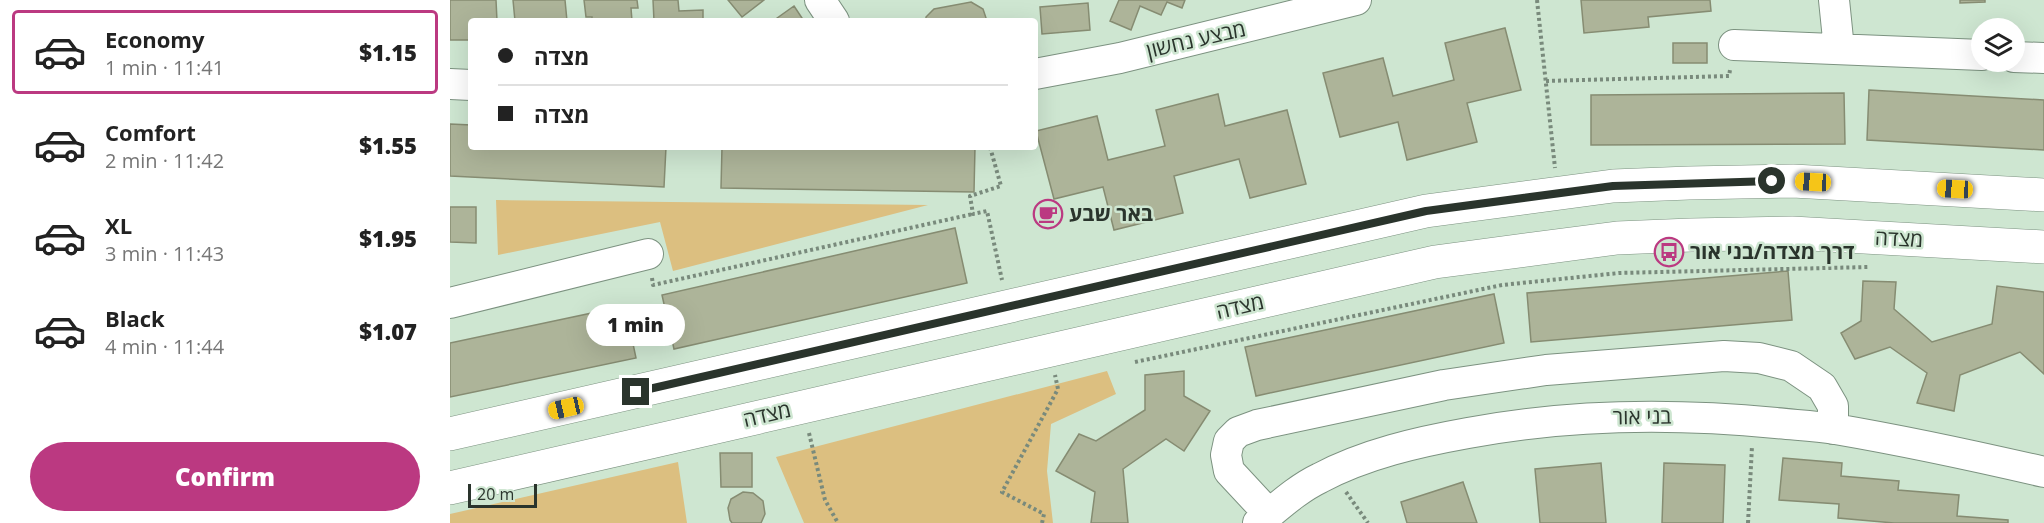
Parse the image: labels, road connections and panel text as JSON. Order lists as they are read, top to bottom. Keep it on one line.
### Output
{"streets":{"main road":["מצדה"],"street":["מבצע נחשון","בני אור"]},"places":{"cafe":["באר שבע"],"bus stop":["דרך מצדה/בני אור"]},"scale_bar":"20 m","page":{"list":[{"name":"Economy","note":"1 min · 11:41","value":"$1.15"},{"name":"Comfort","note":"2 min · 11:42","value":"$1.55"},{"name":"XL","note":"3 min · 11:43","value":"$1.95"},{"name":"Black","note":"4 min · 11:44","value":"$1.07"}],"banner":["מצדה","מצדה"],"bubble":"1 min","buttons":"Confirm","scale":"20 m"}}
